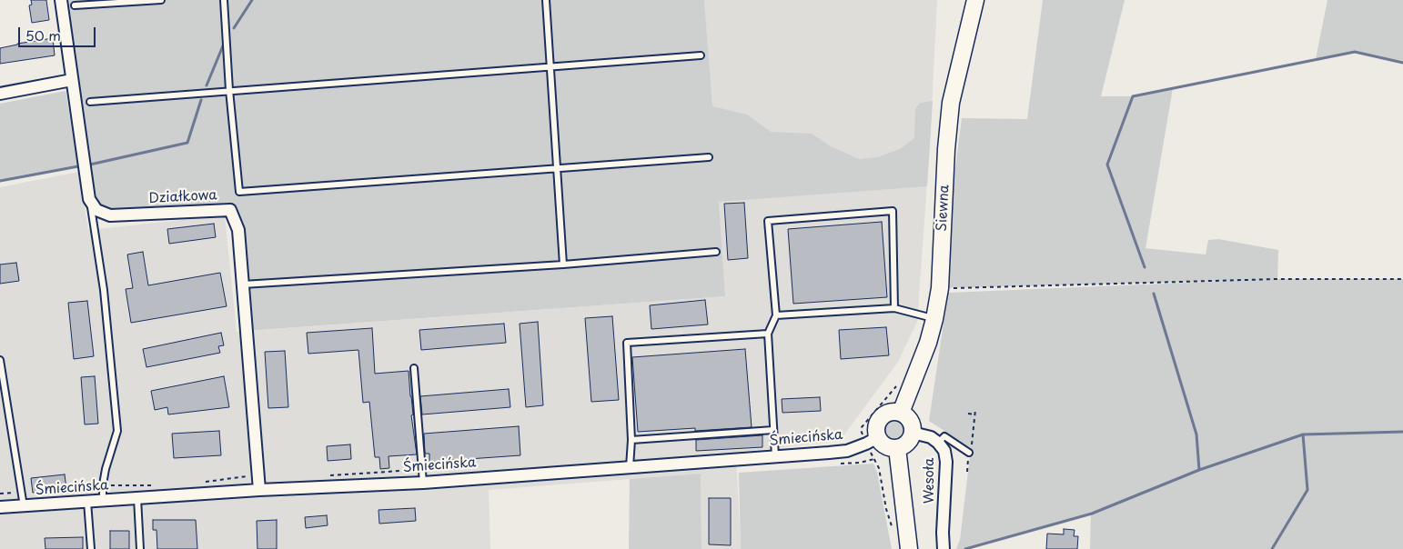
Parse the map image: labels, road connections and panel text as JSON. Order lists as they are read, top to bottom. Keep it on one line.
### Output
{"streets":{"main road":["Siewna"],"street":["Działkowa","Śmiecińska","Wesoła"]},"crossings":[["Działkowa","Śmiecińska"],["Siewna","Śmiecińska"],["Siewna","Wesoła"],["Śmiecińska","Wesoła"]],"scale_bar":"50 m"}
